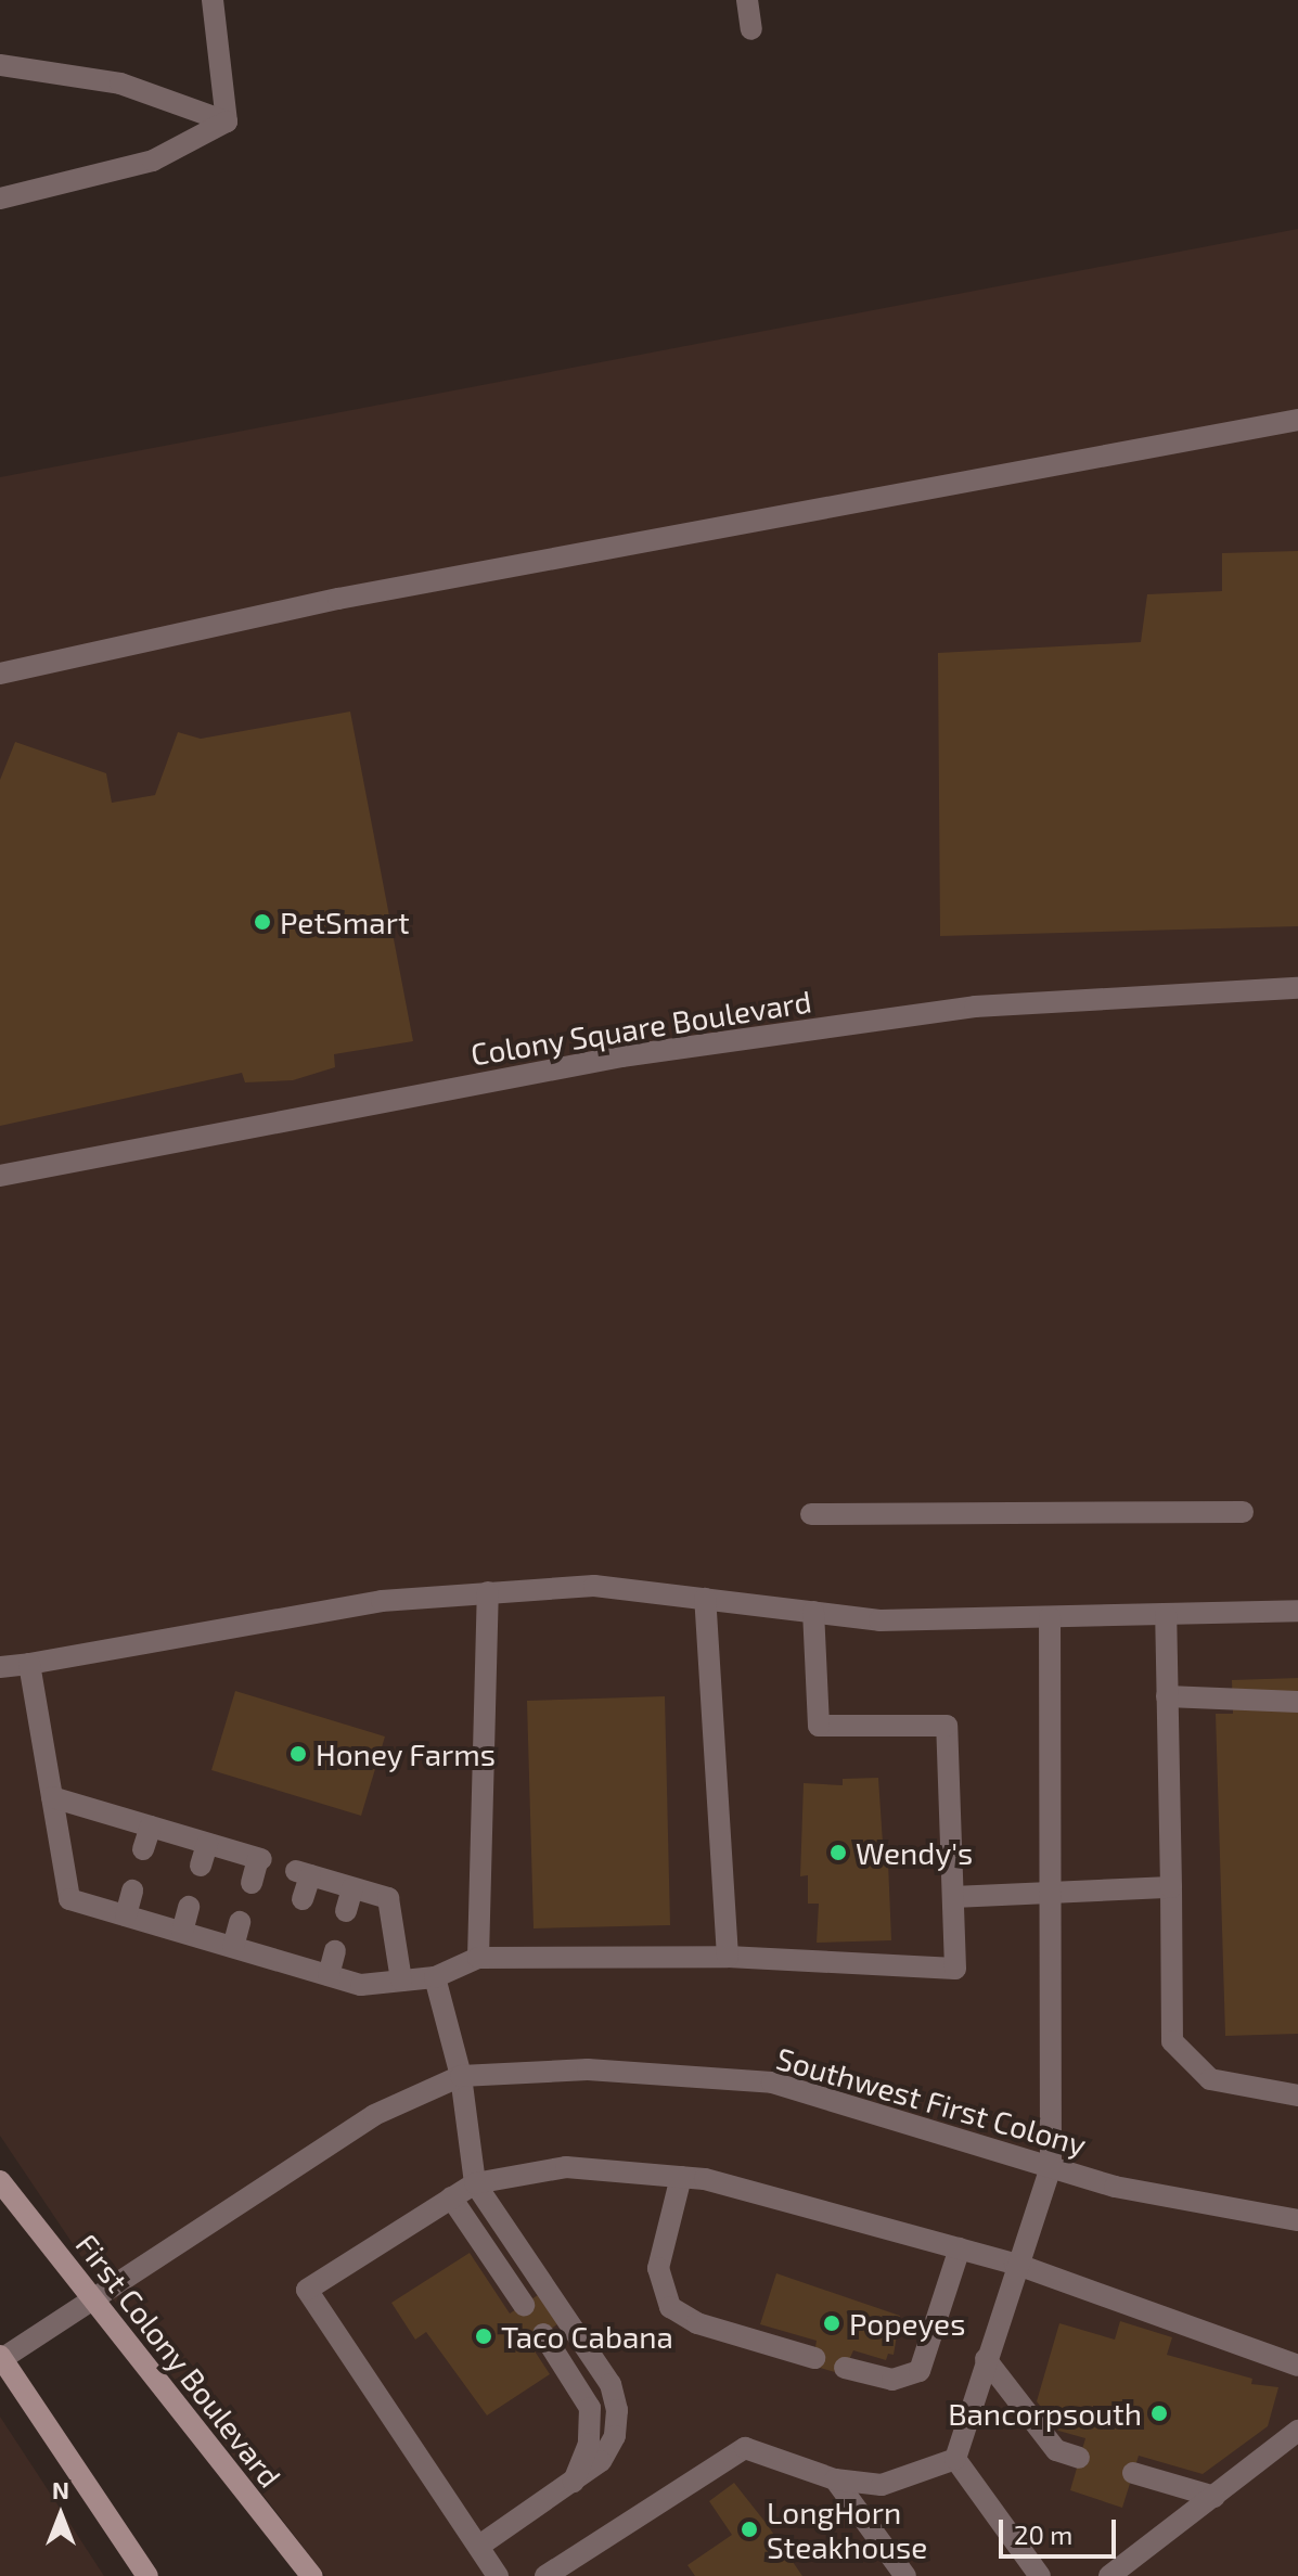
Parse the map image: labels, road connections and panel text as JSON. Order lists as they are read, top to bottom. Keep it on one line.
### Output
{"streets":{"main road":["First Colony Boulevard"],"street":["Colony Square Boulevard","Southwest First Colony"]},"crossings":[["Southwest First Colony","First Colony Boulevard"]],"places":["PetSmart","Honey Farms","Wendy's","Popeyes","Taco Cabana","Bancorpsouth","LongHorn Steakhouse"],"scale_bar":"20 m","north":"top"}
